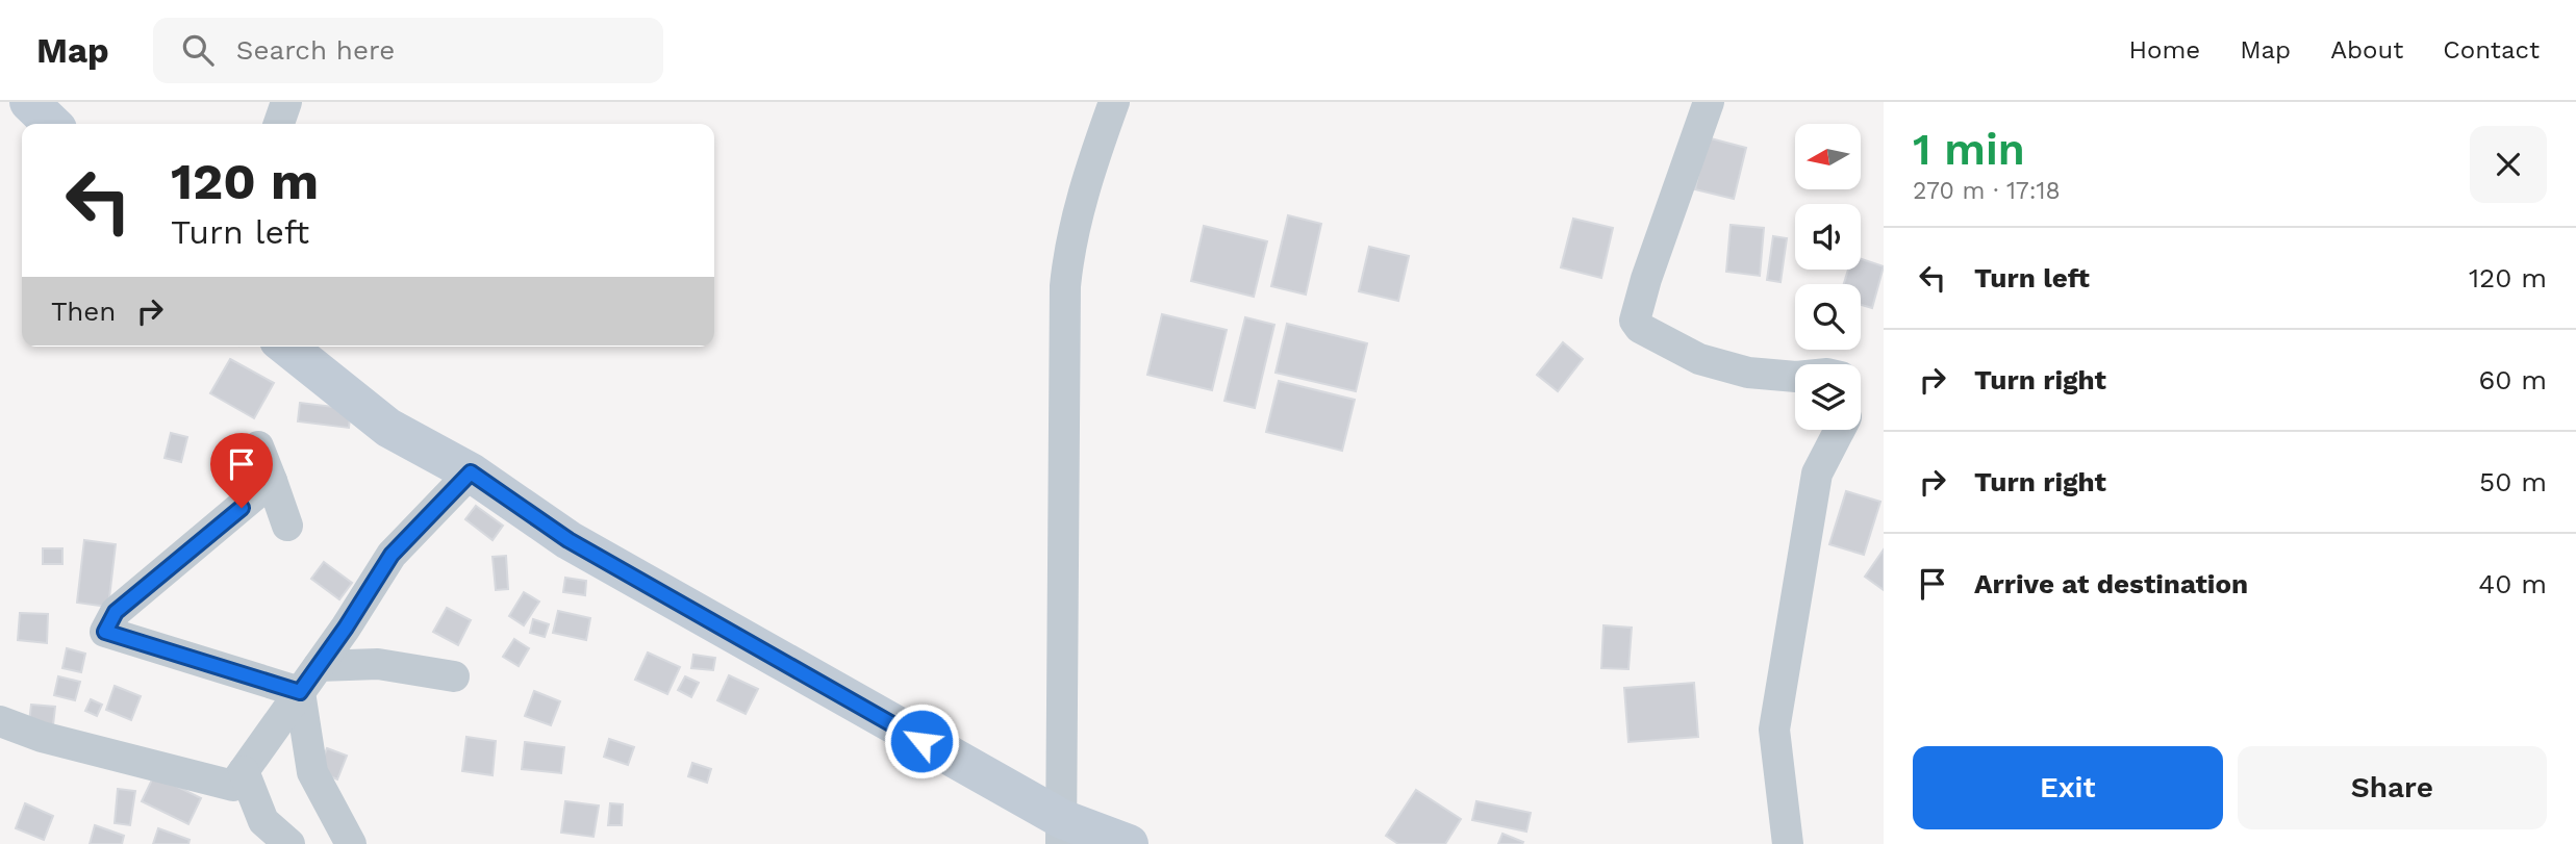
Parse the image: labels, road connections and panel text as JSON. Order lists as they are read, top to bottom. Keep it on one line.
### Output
{"north":"left","page":{"header":"Map","search":"Search here","nav":["Home","Map","About","Contact"],"heading":["1 min","270 m · 17:18"],"turn":["120 m","Turn left"],"list":[{"name":"Turn left","value":"120 m"},{"name":"Turn right","value":"60 m"},{"name":"Turn right","value":"50 m"},{"name":"Arrive at destination","value":"40 m"}],"then":"Then","buttons":["Exit","Share"]}}
